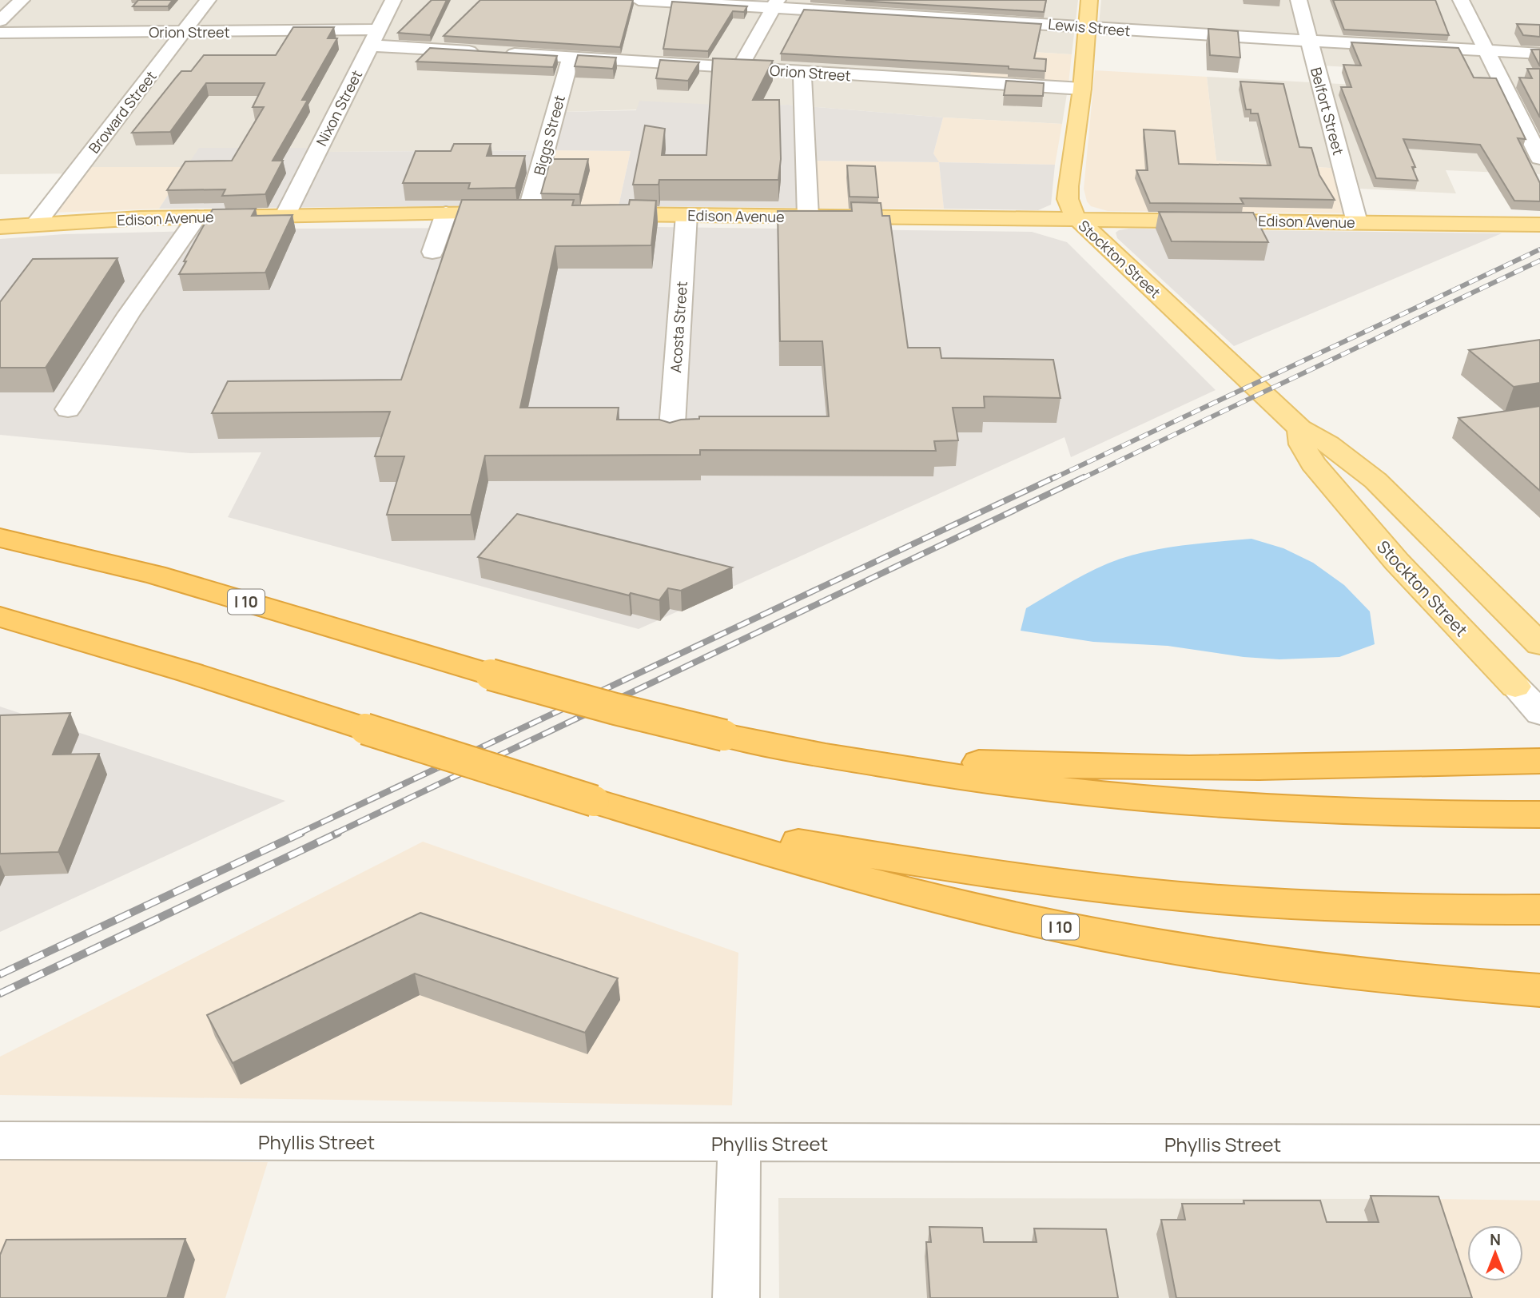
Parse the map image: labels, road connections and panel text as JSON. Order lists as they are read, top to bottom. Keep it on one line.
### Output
{"streets":{"highway":["I 10"],"main road":["Edison Avenue","Stockton Street"],"street":["Lewis Street","Orion Street","Nixon Street","Belfort Street","Broward Street","Biggs Street","Acosta Street","Phyllis Street"]},"crossings":[["Lewis Street","Belfort Street"],["Lewis Street","Stockton Street"],["Orion Street","Nixon Street"],["Orion Street","Broward Street"],["Orion Street","Biggs Street"],["Orion Street","Stockton Street"],["Nixon Street","Edison Avenue"],["Belfort Street","Edison Avenue"],["Broward Street","Edison Avenue"],["Biggs Street","Edison Avenue"],["Edison Avenue","Stockton Street"],["Edison Avenue","Acosta Street"]],"north":"top"}
